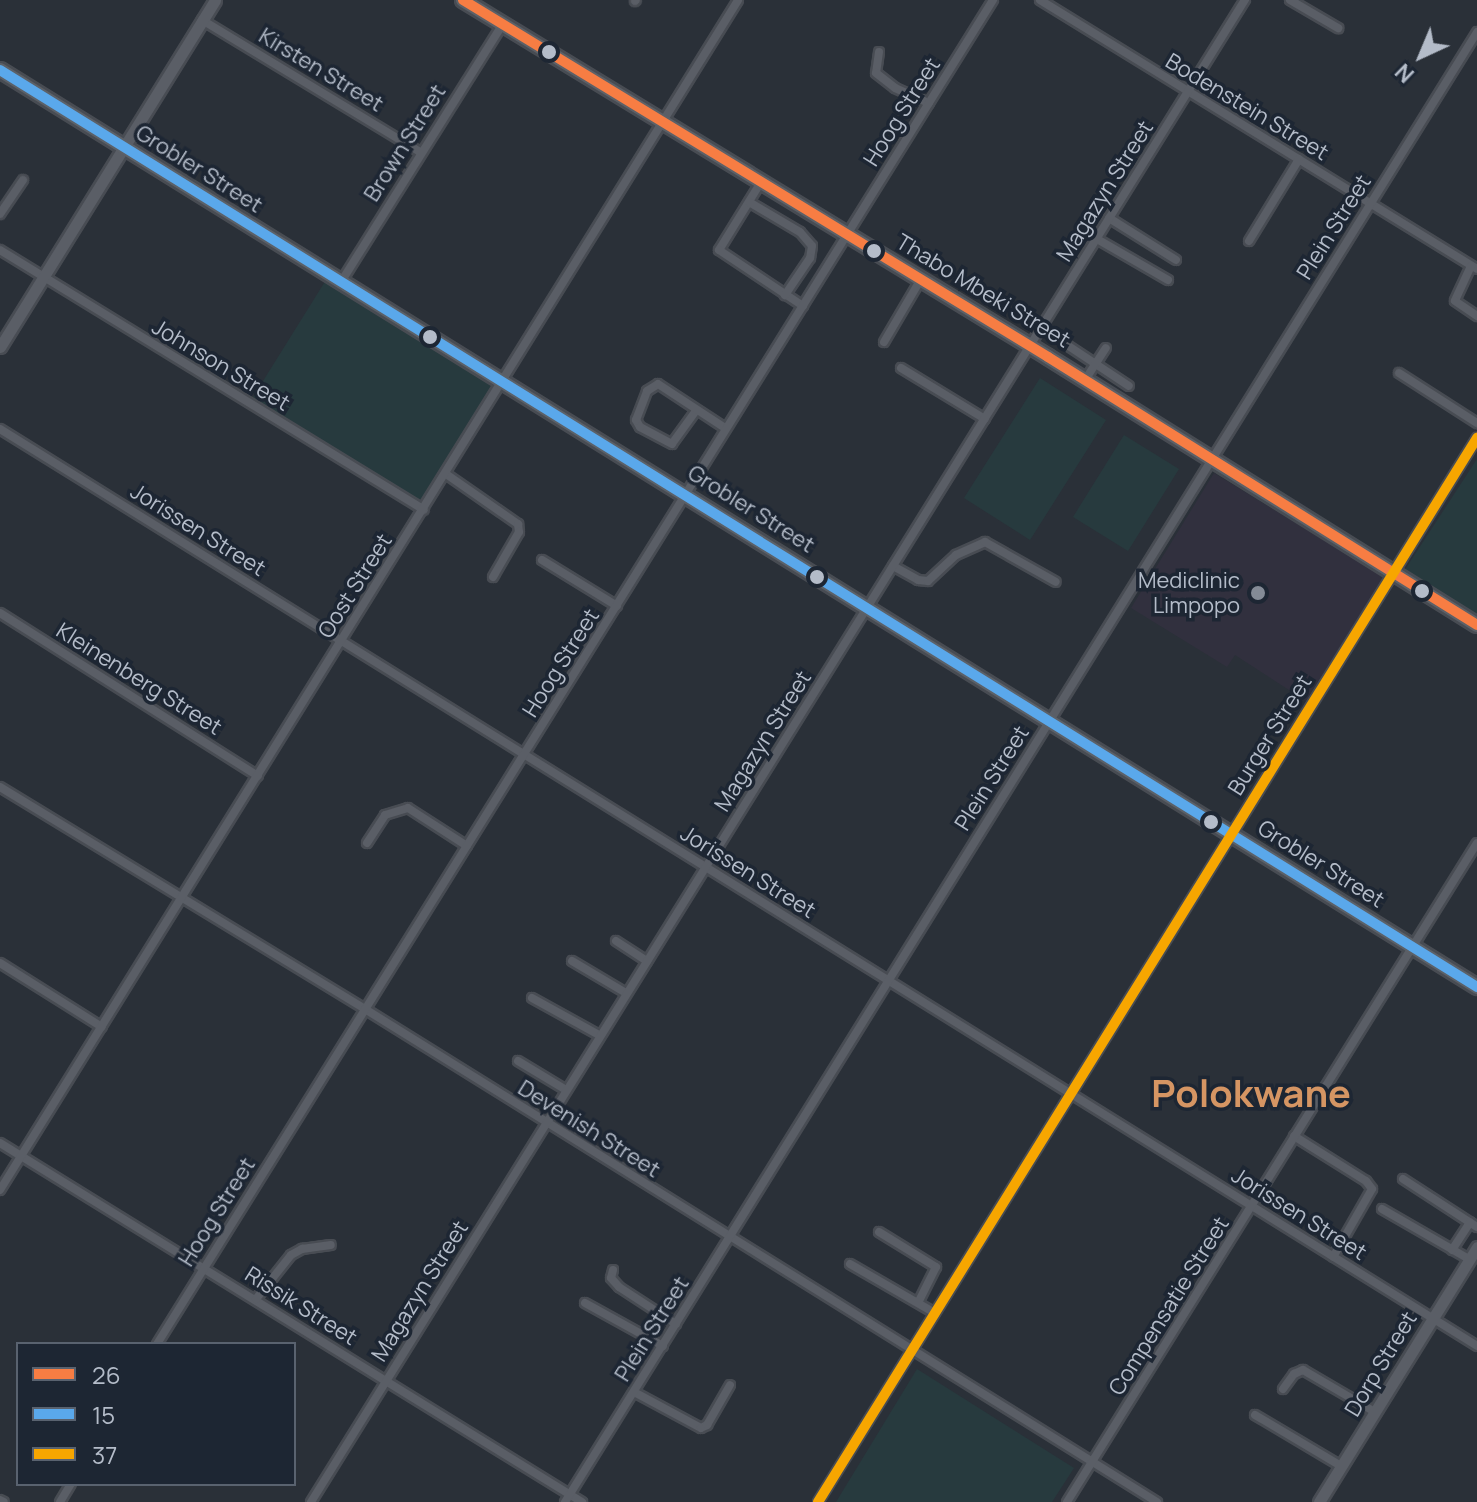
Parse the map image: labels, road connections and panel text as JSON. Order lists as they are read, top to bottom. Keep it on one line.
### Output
{"streets":{"main road":["Grobler Street","Thabo Mbeki Street"],"street":["Kirsten Street","Bodenstein Street","Hoog Street","Brown Street","Magazyn Street","Plein Street","Johnson Street","Jorissen Street","Oost Street","Kleinenberg Street","Burger Street","Devenish Street","Rissik Street","Compensatie Street","Dorp Street"]},"crossings":[["Kirsten Street","Brown Street"],["Bodenstein Street","Magazyn Street"],["Bodenstein Street","Plein Street"],["Hoog Street","Grobler Street"],["Hoog Street","Thabo Mbeki Street"],["Hoog Street","Jorissen Street"],["Hoog Street","Devenish Street"],["Hoog Street","Rissik Street"],["Brown Street","Grobler Street"],["Brown Street","Thabo Mbeki Street"],["Grobler Street","Magazyn Street"],["Grobler Street","Plein Street"],["Grobler Street","Oost Street"],["Grobler Street","Burger Street"],["Grobler Street","Compensatie Street"],["Magazyn Street","Thabo Mbeki Street"],["Magazyn Street","Jorissen Street"],["Magazyn Street","Devenish Street"],["Magazyn Street","Rissik Street"],["Plein Street","Thabo Mbeki Street"],["Plein Street","Jorissen Street"],["Plein Street","Devenish Street"],["Plein Street","Rissik Street"],["Thabo Mbeki Street","Oost Street"],["Thabo Mbeki Street","Burger Street"],["Johnson Street","Oost Street"],["Jorissen Street","Oost Street"],["Jorissen Street","Burger Street"],["Jorissen Street","Compensatie Street"],["Jorissen Street","Dorp Street"],["Oost Street","Kleinenberg Street"],["Oost Street","Devenish Street"],["Oost Street","Rissik Street"],["Burger Street","Devenish Street"],["Devenish Street","Compensatie Street"]],"districts":["Polokwane"],"places":["Mediclinic Limpopo"],"lines":["transit line 26","transit line 15","transit line 37"],"legend":["26","15","37"],"north":"bottom left"}
